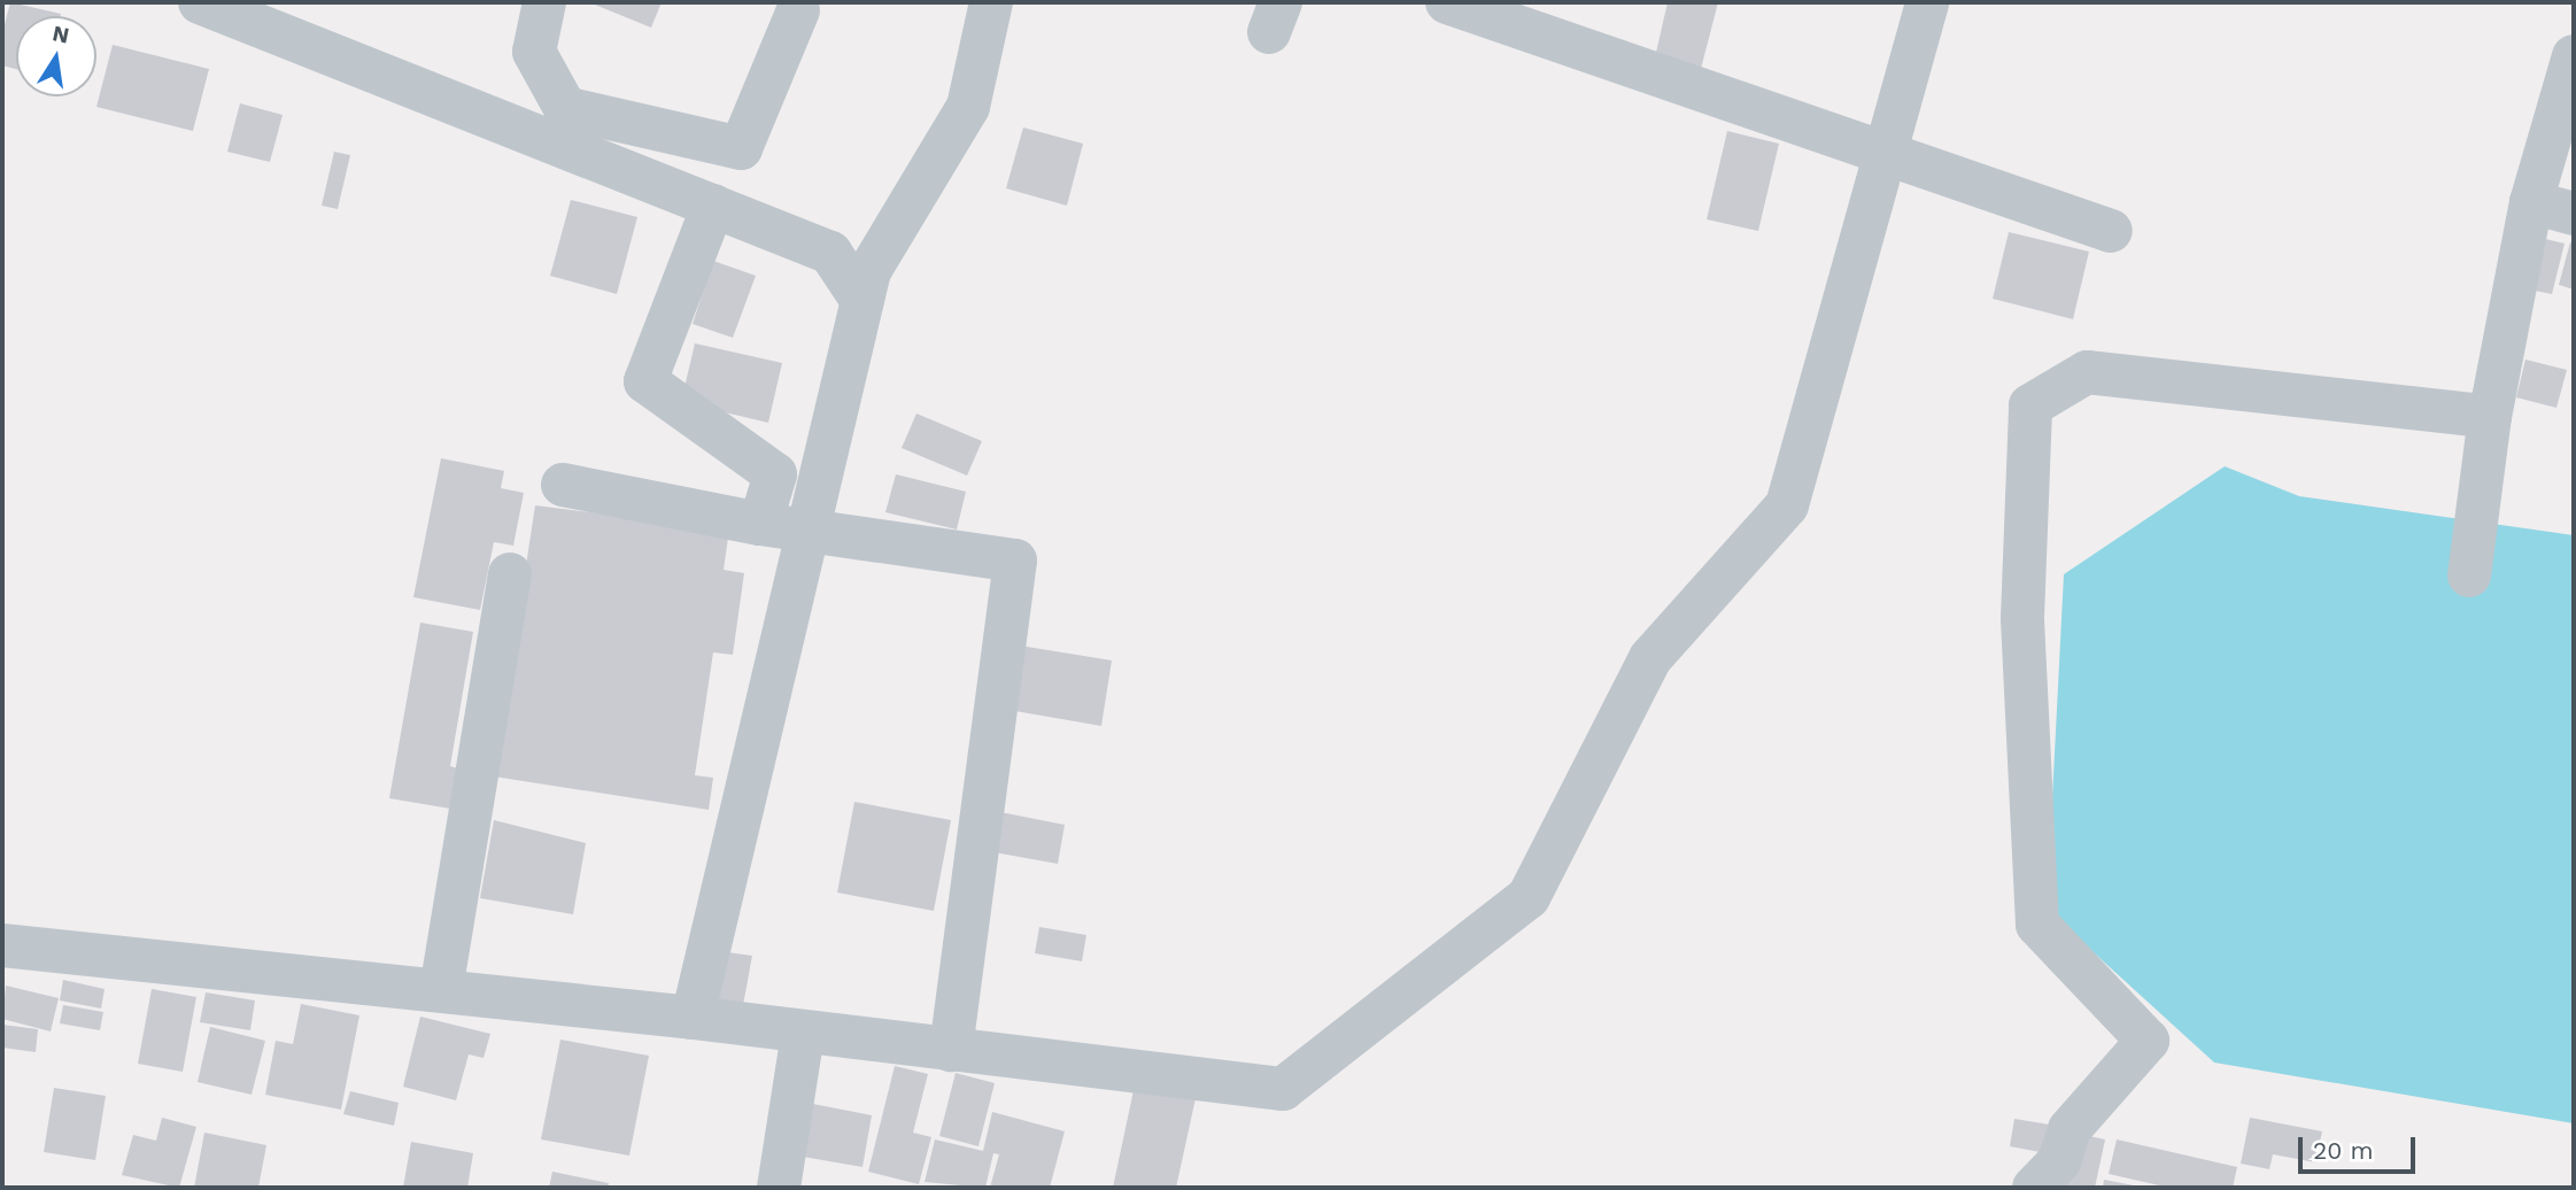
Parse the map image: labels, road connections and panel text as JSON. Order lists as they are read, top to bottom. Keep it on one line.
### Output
{"scale_bar":"20 m","north":"top"}
